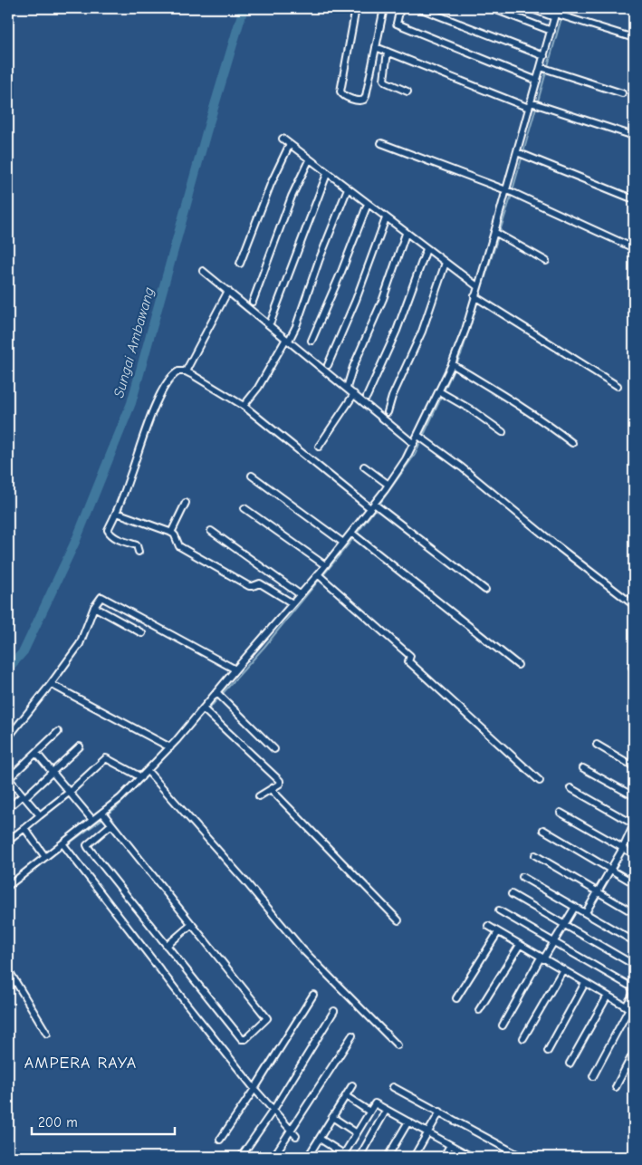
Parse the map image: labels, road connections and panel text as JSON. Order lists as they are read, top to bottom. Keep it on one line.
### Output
{"districts":["AMPERA RAYA"],"water":["Sungai Ambawang"],"scale_bar":"200 m"}
